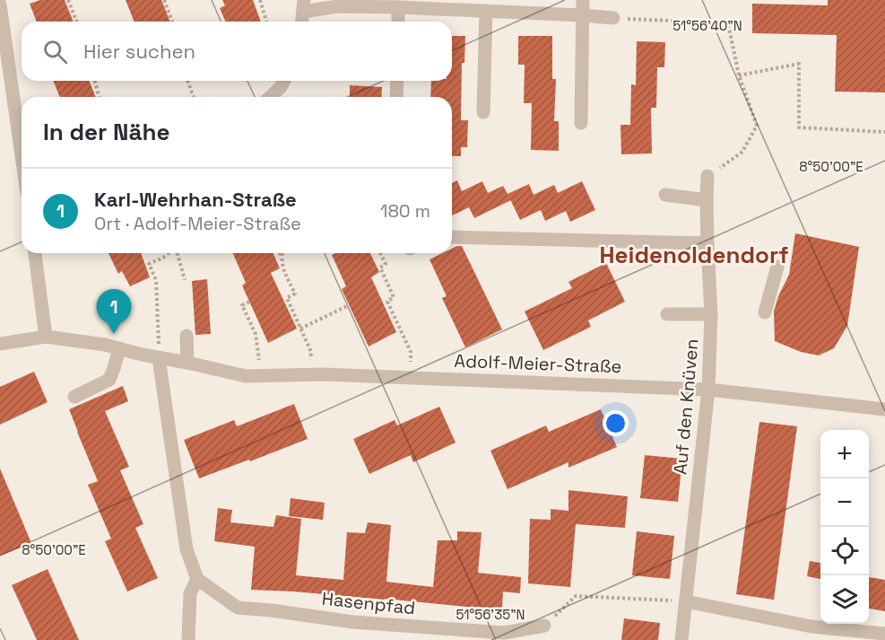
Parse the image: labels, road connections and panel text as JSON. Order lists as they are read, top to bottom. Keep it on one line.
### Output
{"streets":{"street":["Adolf-Meier-Straße","Auf den Knüven","Hasenpfad"]},"crossings":[["Adolf-Meier-Straße","Auf den Knüven"]],"districts":["Heidenoldendorf"],"page":{"search":"Hier suchen","heading":"In der Nähe","list":[{"mark":"1","name":"Karl-Wehrhan-Straße","note":"Ort · Adolf-Meier-Straße","value":"180 m"}],"pins":"1","map_buttons":["+","−"]},"coordinates":["51°56'40\"N","8°50'00\"E","51°56'35\"N"]}
